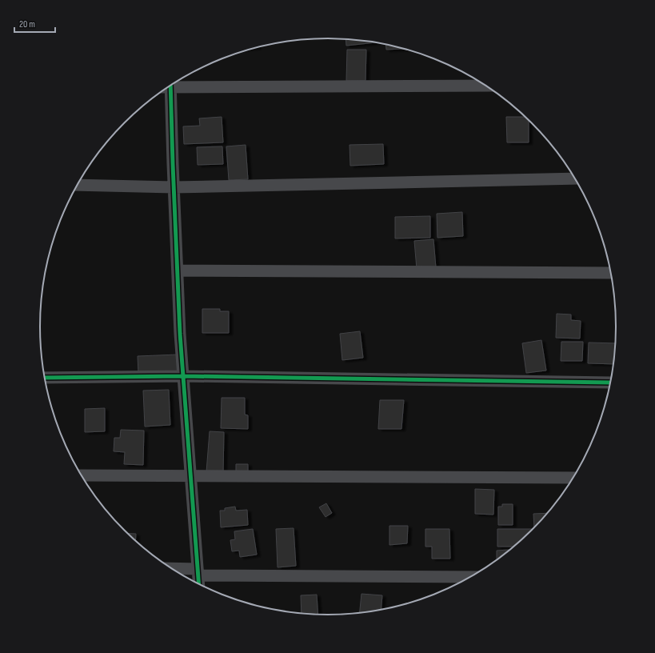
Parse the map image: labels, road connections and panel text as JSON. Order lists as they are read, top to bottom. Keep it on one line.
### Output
{"scale_bar":"20 m"}
